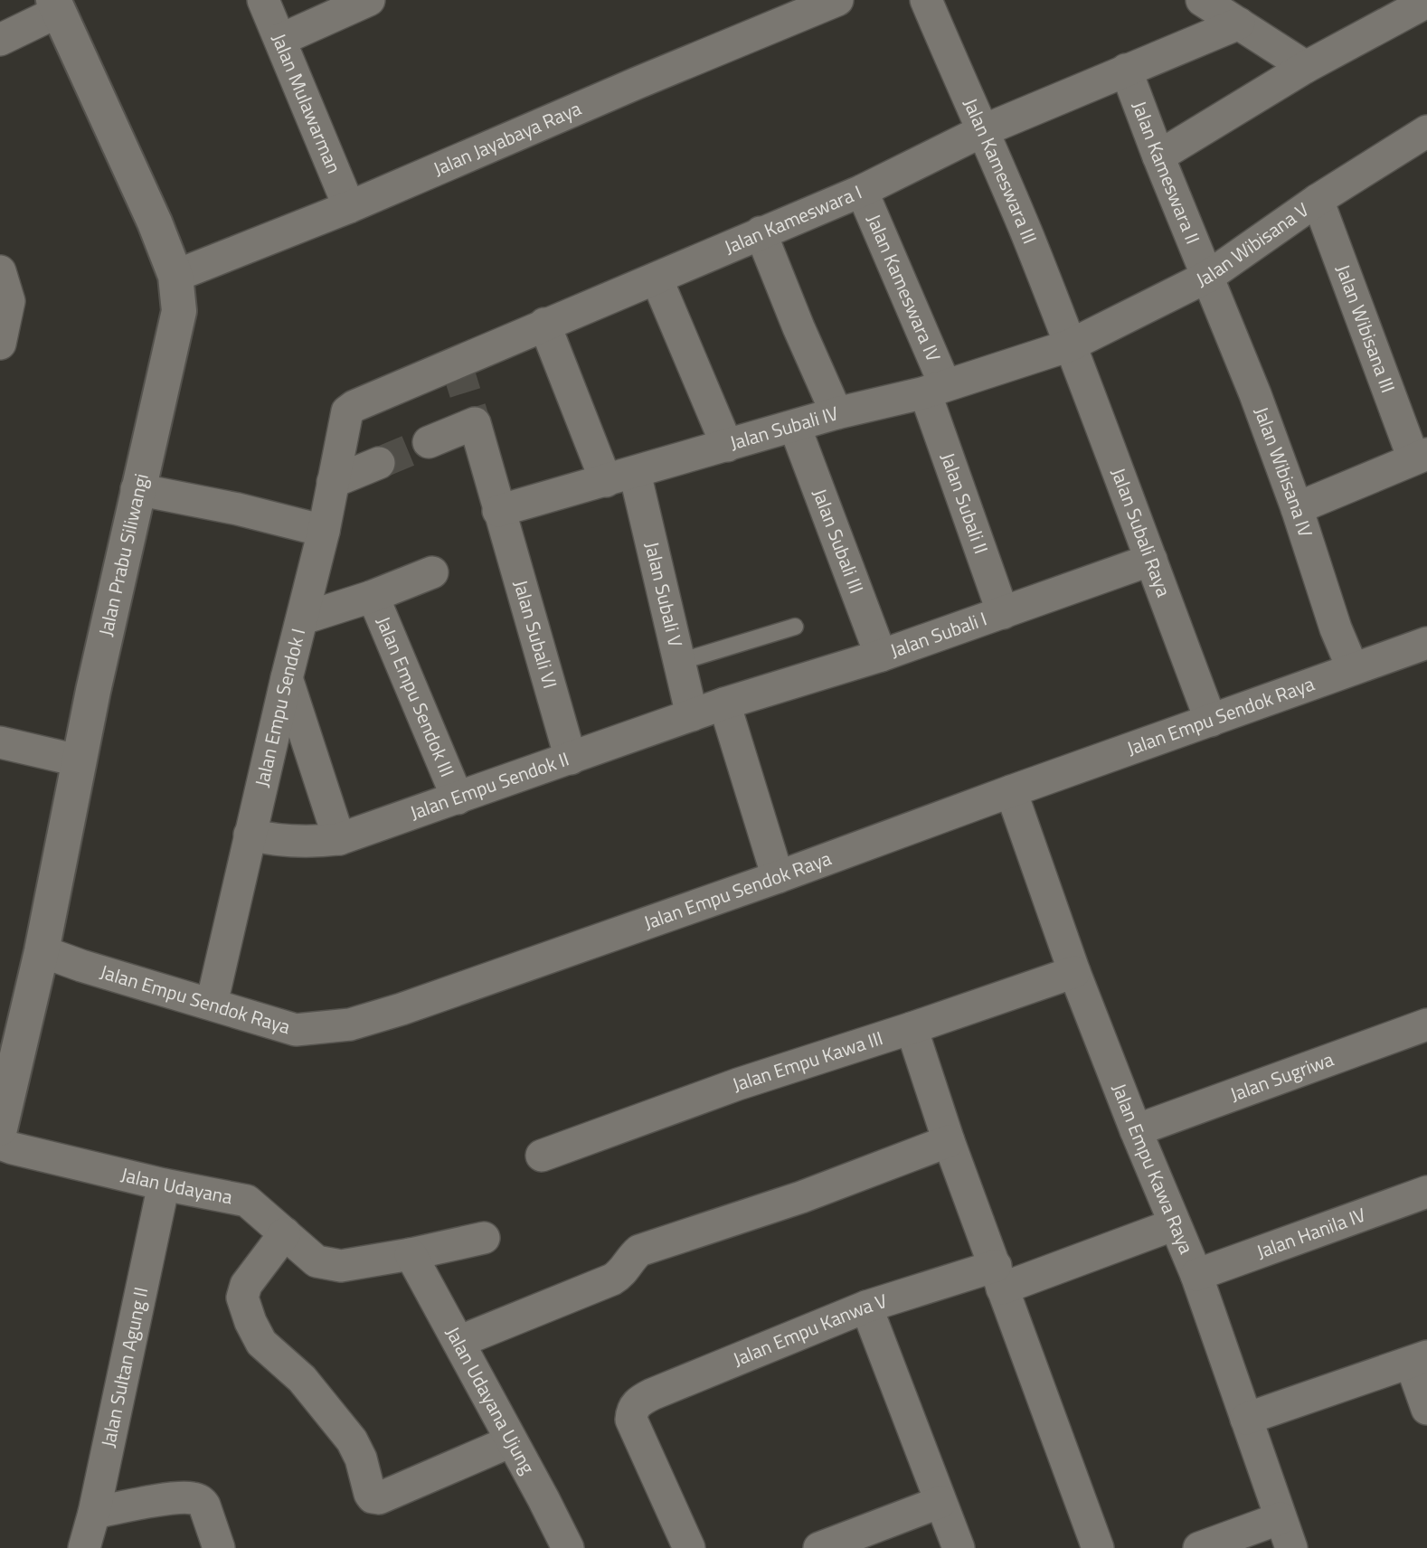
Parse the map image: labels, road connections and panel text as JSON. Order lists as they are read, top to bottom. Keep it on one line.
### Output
{"streets":{"street":["Jalan Mulawarman","Jalan Jayabaya Raya","Jalan Kameswara III","Jalan Kameswara II","Jalan Kameswara I","Jalan Wibisana V","Jalan Kameswara IV","Jalan Wibisana III","Jalan Subali IV","Jalan Wibisana IV","Jalan Subali II","Jalan Subali Raya","Jalan Subali III","Jalan Prabu Siliwangi","Jalan Subali V","Jalan Subali VI","Jalan Subali I","Jalan Empu Sendok III","Jalan Empu Sendok I","Jalan Empu Sendok Raya","Jalan Empu Sendok II","Jalan Empu Kawa III","Jalan Sugriwa","Jalan Empu Kawa Raya","Jalan Udayana","Jalan Hanila IV","Jalan Empu Kanwa V","Jalan Sultan Agung II","Jalan Udayana Ujung"]},"crossings":[["Jalan Mulawarman","Jalan Jayabaya Raya"],["Jalan Jayabaya Raya","Jalan Prabu Siliwangi"],["Jalan Kameswara III","Jalan Kameswara I"],["Jalan Kameswara III","Jalan Wibisana V"],["Jalan Kameswara III","Jalan Subali IV"],["Jalan Kameswara III","Jalan Subali Raya"],["Jalan Kameswara II","Jalan Kameswara I"],["Jalan Kameswara II","Jalan Wibisana V"],["Jalan Kameswara II","Jalan Wibisana IV"],["Jalan Kameswara I","Jalan Kameswara IV"],["Jalan Kameswara I","Jalan Subali V"],["Jalan Kameswara I","Jalan Empu Sendok I"],["Jalan Wibisana V","Jalan Wibisana III"],["Jalan Wibisana V","Jalan Subali IV"],["Jalan Wibisana V","Jalan Wibisana IV"],["Jalan Wibisana V","Jalan Subali Raya"],["Jalan Kameswara IV","Jalan Subali IV"],["Jalan Kameswara IV","Jalan Subali II"],["Jalan Subali IV","Jalan Subali II"],["Jalan Subali IV","Jalan Subali Raya"],["Jalan Subali IV","Jalan Subali III"],["Jalan Subali IV","Jalan Subali V"],["Jalan Subali IV","Jalan Subali VI"],["Jalan Wibisana IV","Jalan Empu Sendok Raya"],["Jalan Subali II","Jalan Subali I"],["Jalan Subali Raya","Jalan Subali I"],["Jalan Subali Raya","Jalan Empu Sendok Raya"],["Jalan Subali III","Jalan Subali I"],["Jalan Prabu Siliwangi","Jalan Empu Sendok Raya"],["Jalan Subali V","Jalan Empu Sendok II"],["Jalan Subali VI","Jalan Empu Sendok II"],["Jalan Subali I","Jalan Empu Sendok II"],["Jalan Empu Sendok III","Jalan Empu Sendok I"],["Jalan Empu Sendok III","Jalan Empu Sendok II"],["Jalan Empu Sendok I","Jalan Empu Sendok Raya"],["Jalan Empu Sendok I","Jalan Empu Sendok II"],["Jalan Empu Sendok Raya","Jalan Empu Kawa Raya"],["Jalan Empu Kawa III","Jalan Empu Kawa Raya"],["Jalan Sugriwa","Jalan Empu Kawa Raya"],["Jalan Empu Kawa Raya","Jalan Hanila IV"],["Jalan Empu Kawa Raya","Jalan Empu Kanwa V"],["Jalan Udayana","Jalan Sultan Agung II"],["Jalan Udayana","Jalan Udayana Ujung"]]}
